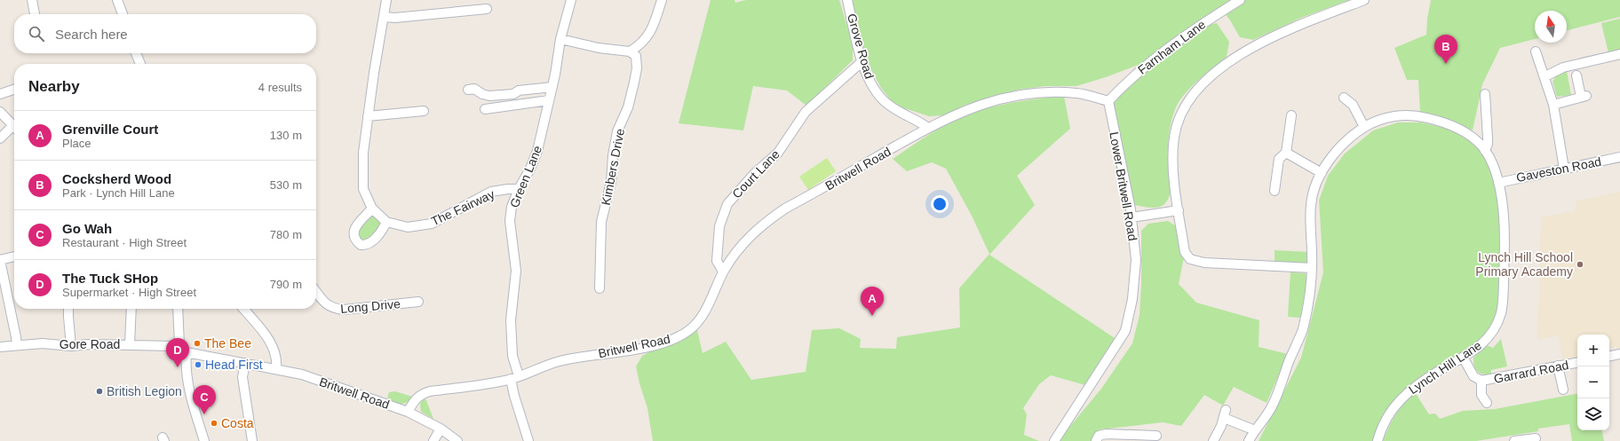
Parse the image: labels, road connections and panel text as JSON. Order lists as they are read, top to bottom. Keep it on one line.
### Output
{"streets":{"street":["Grove Road","Farnham Lane","Kimbers Drive","Britwell Road","Gaveston Road","Court Lane","Green Lane","Lower Britwell Road","The Fairway","Long Drive","Gore Road","Lynch Hill Lane","Garrard Road"]},"crossings":[["Grove Road","Britwell Road"],["Grove Road","Court Lane"],["Farnham Lane","Britwell Road"],["Farnham Lane","Lower Britwell Road"],["Britwell Road","Court Lane"],["Britwell Road","Green Lane"],["Britwell Road","Lower Britwell Road"],["Gaveston Road","Lynch Hill Lane"],["Green Lane","The Fairway"]],"places":["Lynch Hill School Primary Academy","The Bee","Head First","British Legion","Costa"],"north":"top","page":{"search":"Search here","pins":["B","A","D","C"],"heading":["Nearby","4 results"],"list":[{"mark":"A","name":"Grenville Court","note":"Place","value":"130 m"},{"mark":"B","name":"Cocksherd Wood","note":"Park · Lynch Hill Lane","value":"530 m"},{"mark":"C","name":"Go Wah","note":"Restaurant · High Street","value":"780 m"},{"mark":"D","name":"The Tuck SHop","note":"Supermarket · High Street","value":"790 m"}],"map_buttons":["+","−"]}}
